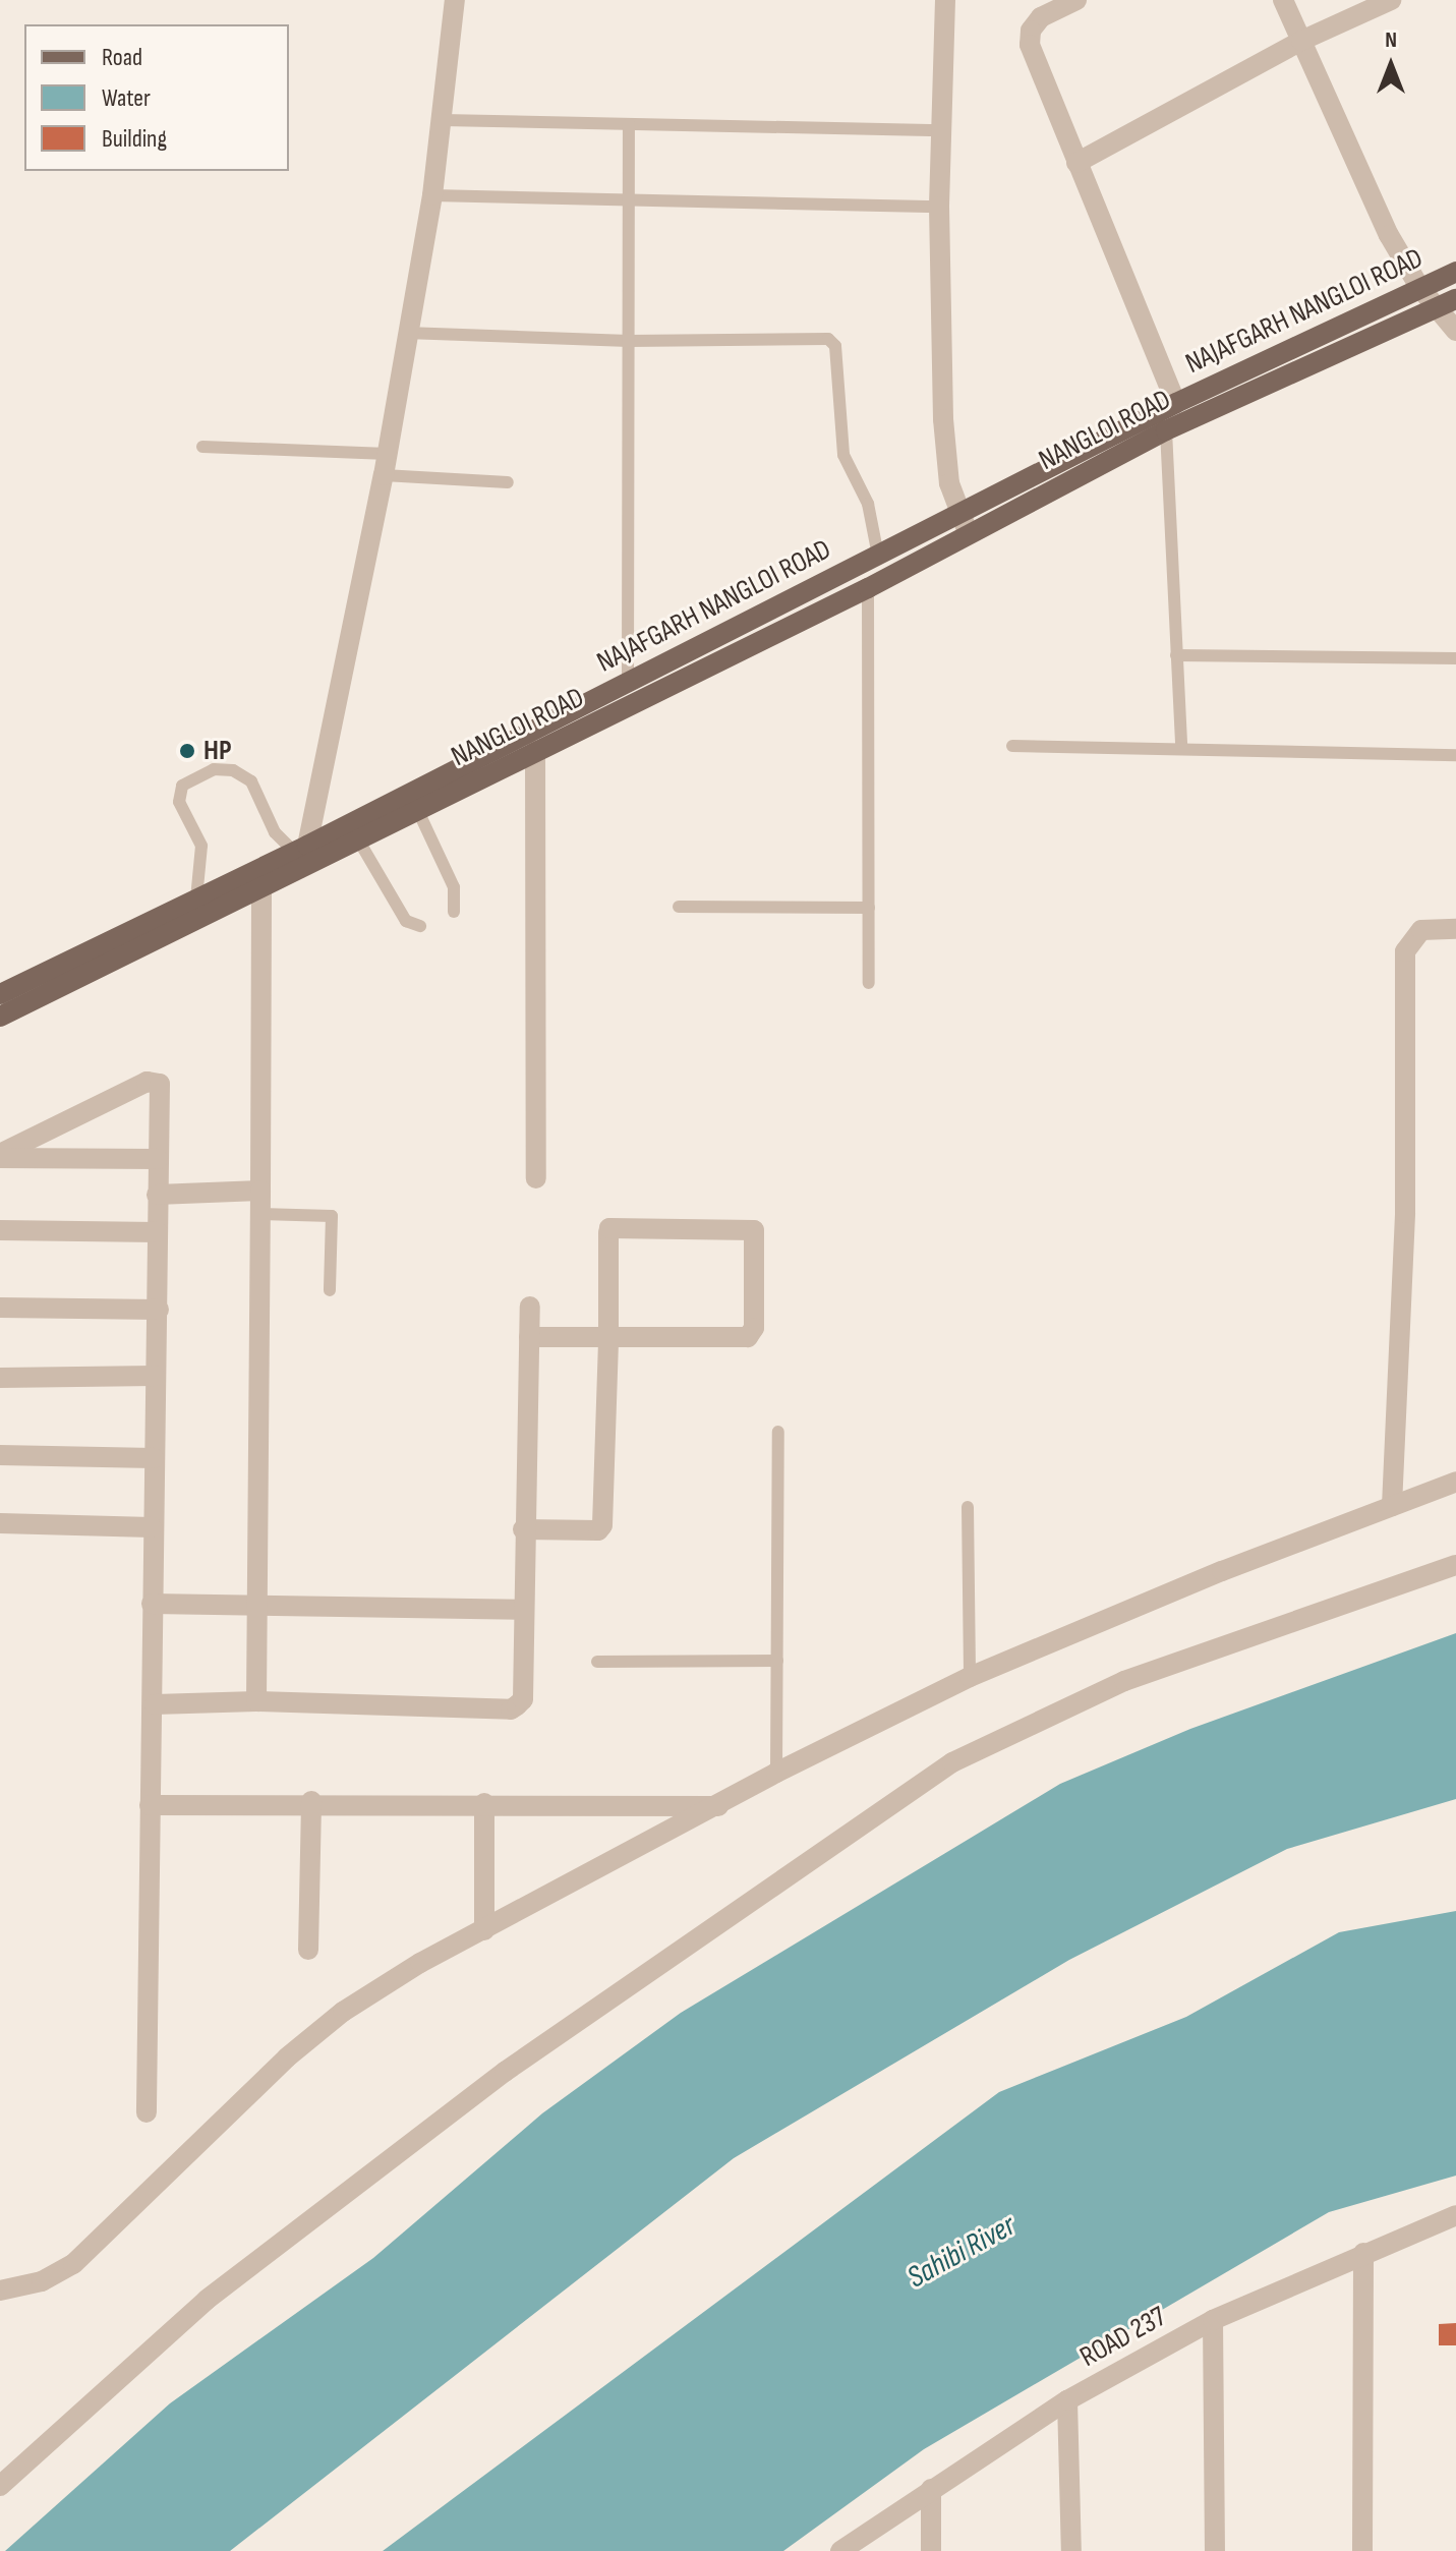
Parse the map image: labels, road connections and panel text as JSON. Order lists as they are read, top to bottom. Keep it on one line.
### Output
{"streets":{"main road":["NAJAFGARH NANGLOI ROAD","NANGLOI ROAD"],"street":["ROAD 237"]},"crossings":[["NAJAFGARH NANGLOI ROAD","NANGLOI ROAD"]],"water":["Sahibi River"],"places":["HP"],"legend":["Road","Water","Building"],"north":"top"}
